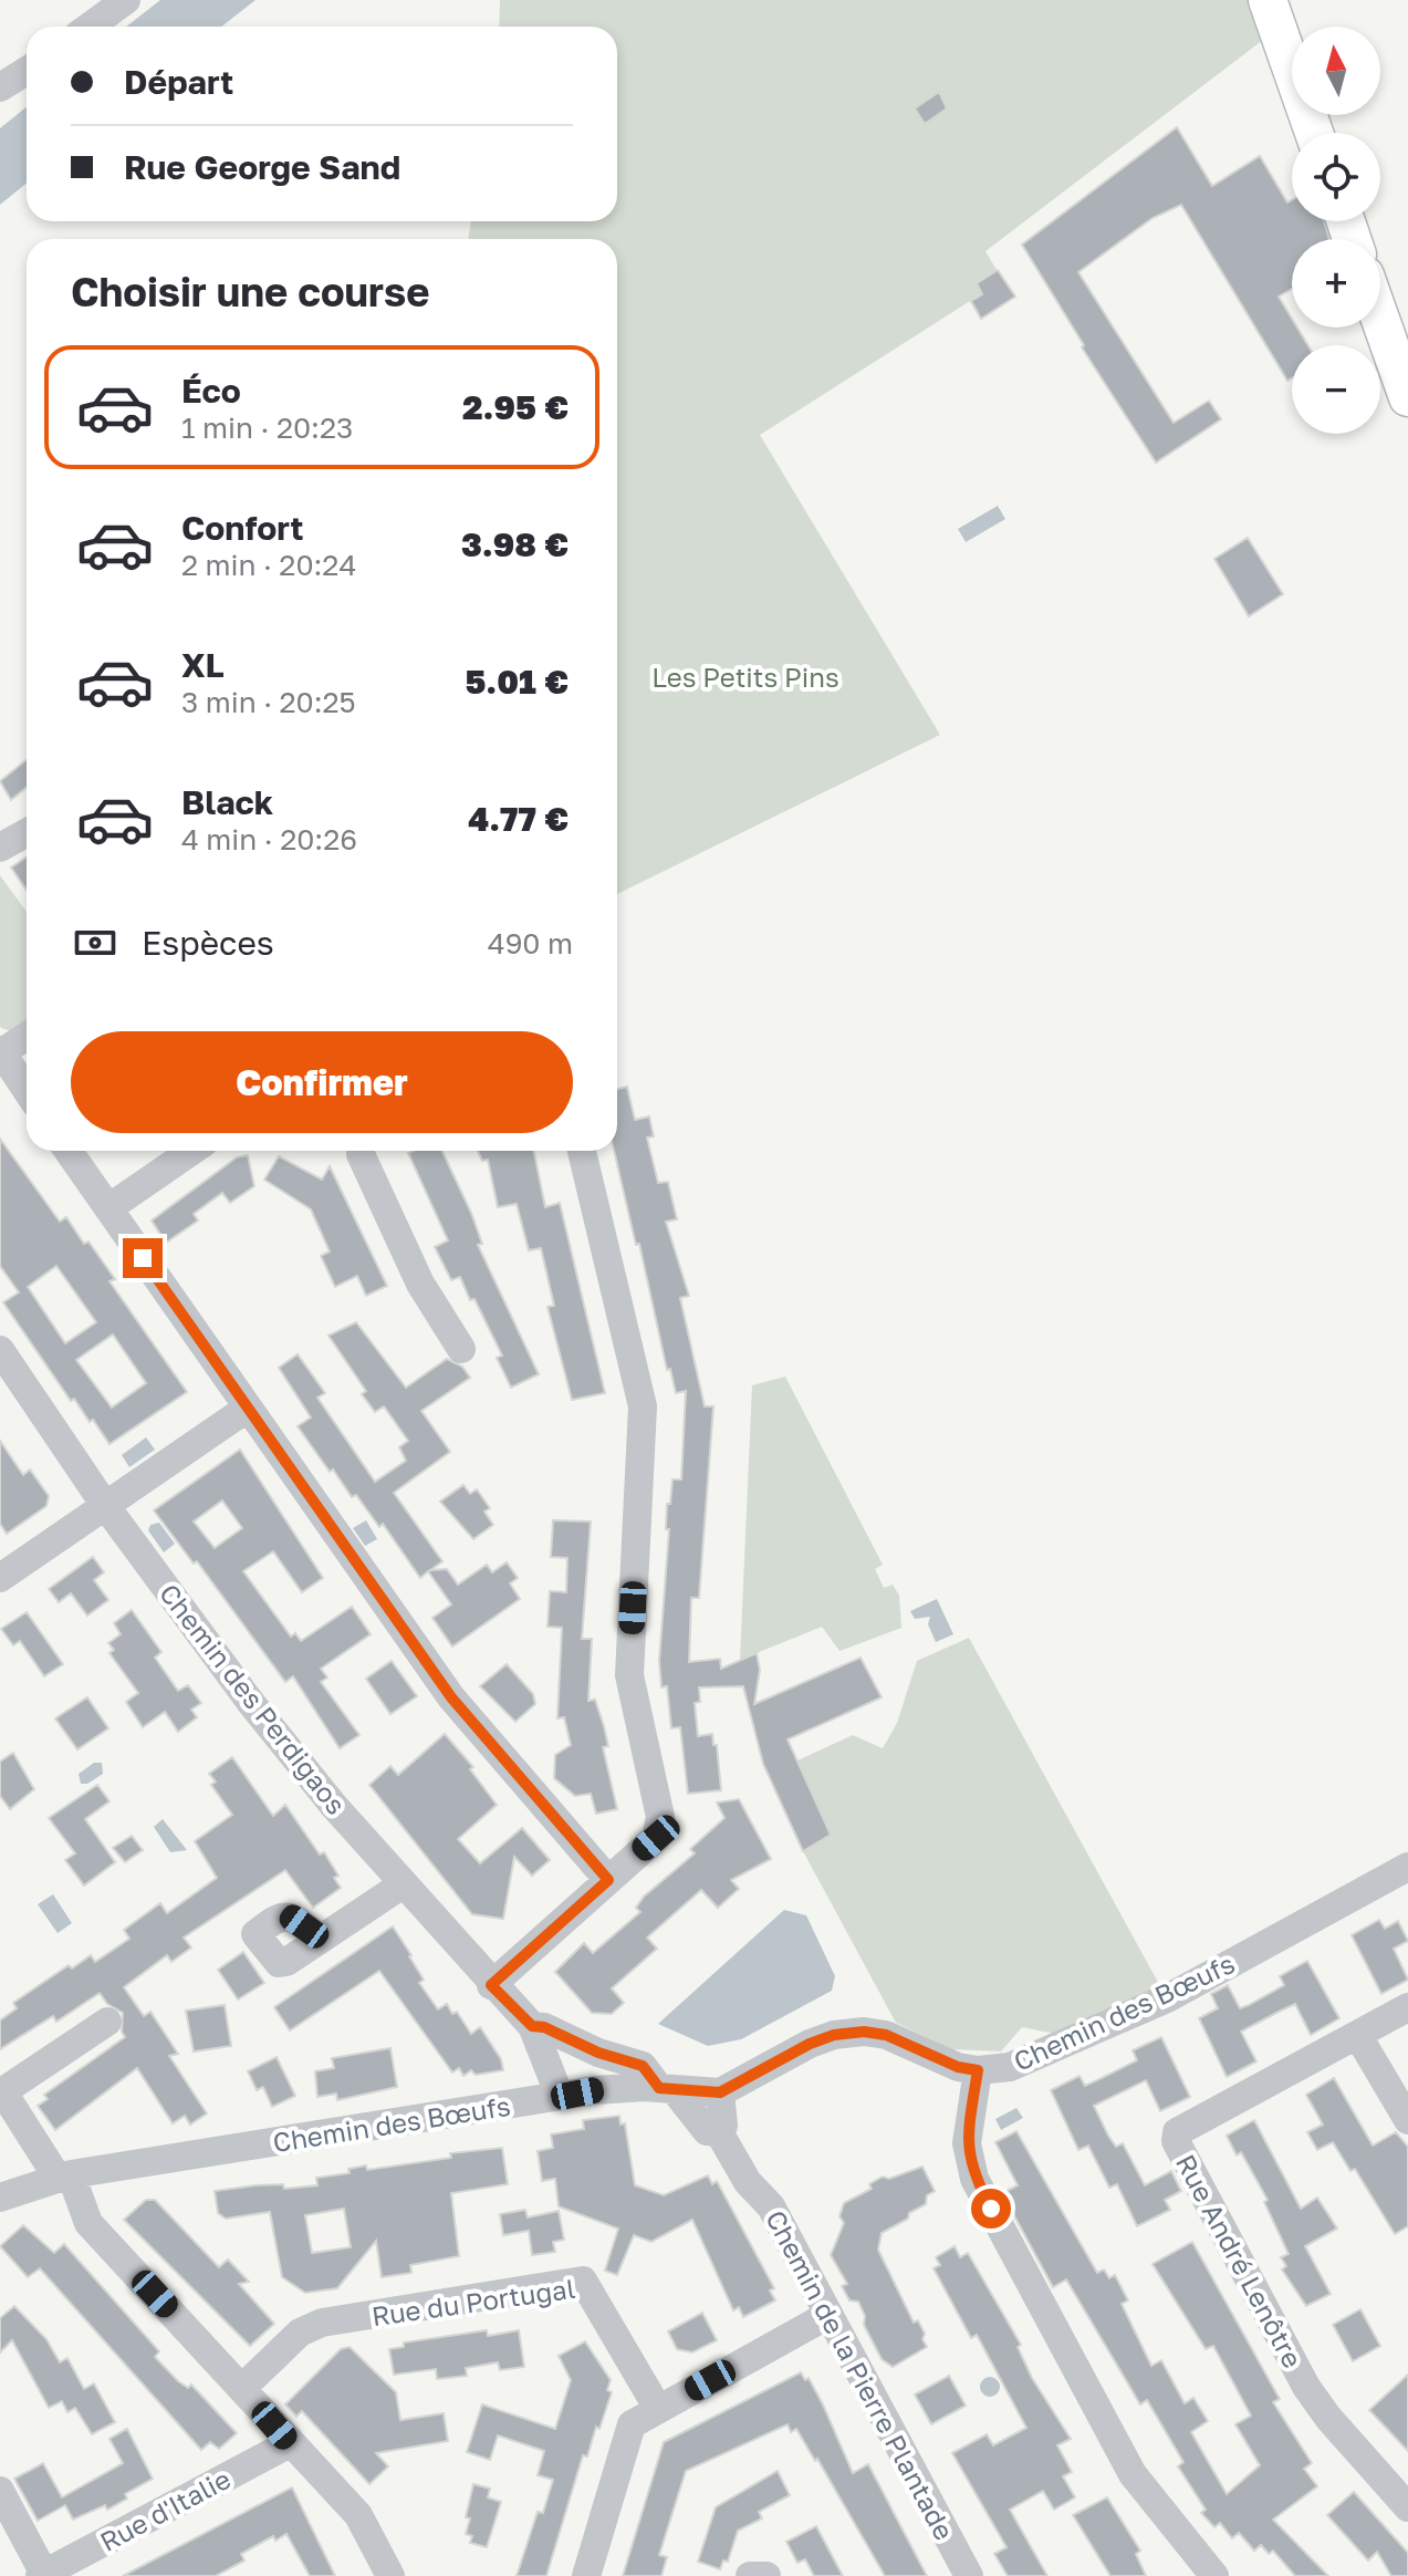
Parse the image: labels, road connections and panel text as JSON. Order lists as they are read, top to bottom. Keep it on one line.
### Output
{"streets":{"street":["Chemin des Perdigaos","Chemin des Bœufs","Rue André Lenôtre","Rue du Portugal","Chemin de la Pierre Plantade","Rue d'Italie"]},"crossings":[["Chemin des Perdigaos","Chemin des Bœufs"],["Chemin des Perdigaos","Chemin de la Pierre Plantade"],["Chemin des Bœufs","Chemin de la Pierre Plantade"]],"parks":["Les Petits Pins"],"north":"top","page":{"map_buttons":["+","−"],"banner":["Départ","Rue George Sand"],"heading":"Choisir une course","list":[{"name":"Éco","note":"1 min · 20:23","value":"2.95 €"},{"name":"Confort","note":"2 min · 20:24","value":"3.98 €"},{"name":"XL","note":"3 min · 20:25","value":"5.01 €"},{"name":"Black","note":"4 min · 20:26","value":"4.77 €"}],"pay":["Espèces","490 m"],"buttons":"Confirmer"}}
